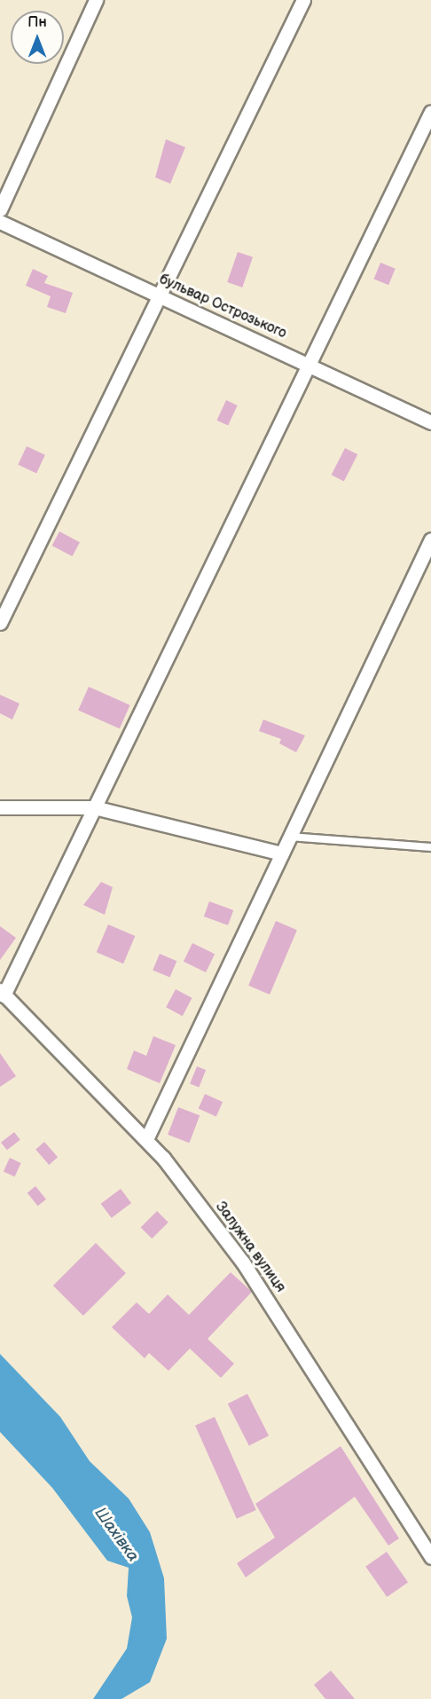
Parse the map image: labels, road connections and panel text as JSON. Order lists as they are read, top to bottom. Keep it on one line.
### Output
{"streets":{"street":["бульвар Острозького","Залужна вулиця"]},"water":["Шахівка"],"north":"top"}
